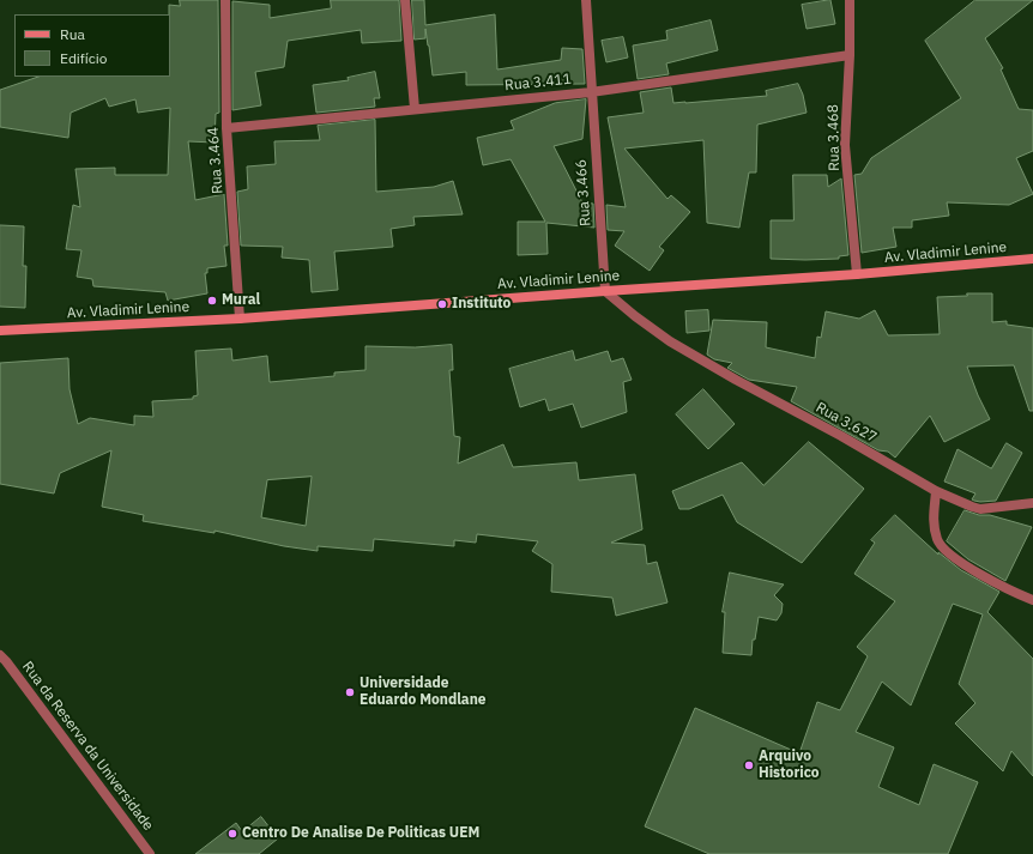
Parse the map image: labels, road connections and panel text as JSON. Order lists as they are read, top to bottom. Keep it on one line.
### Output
{"streets":{"main road":["Av. Vladimir Lenine"],"street":["Rua 3.411","Rua 3.468","Rua 3.464","Rua 3.466","Rua 3.627","Rua da Reserva da Universidade"]},"crossings":[["Rua 3.411","Rua 3.468"],["Rua 3.411","Rua 3.464"],["Rua 3.411","Rua 3.466"],["Rua 3.468","Av. Vladimir Lenine"],["Rua 3.464","Av. Vladimir Lenine"],["Rua 3.466","Av. Vladimir Lenine"],["Rua 3.466","Rua 3.627"],["Av. Vladimir Lenine","Rua 3.627"]],"places":["Mural","Instituto","Universidade Eduardo Mondlane","Arquivo Historico","Centro De Analise De Politicas UEM"],"legend":["Rua","Edifício"]}
